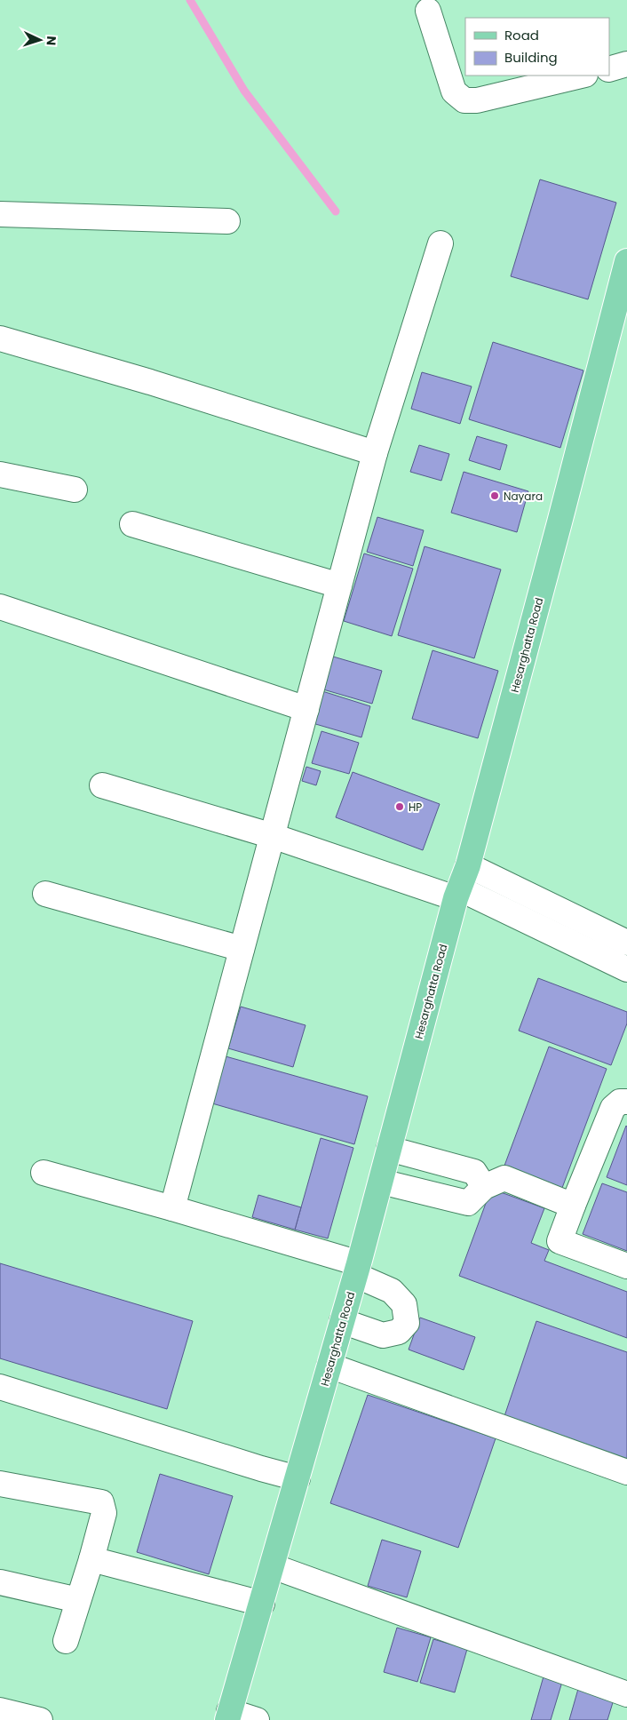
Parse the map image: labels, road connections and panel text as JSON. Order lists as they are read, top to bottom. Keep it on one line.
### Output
{"streets":{"main road":["Hesarghatta Road"]},"places":["Nayara","HP"],"legend":["Road","Building"],"north":"right"}
